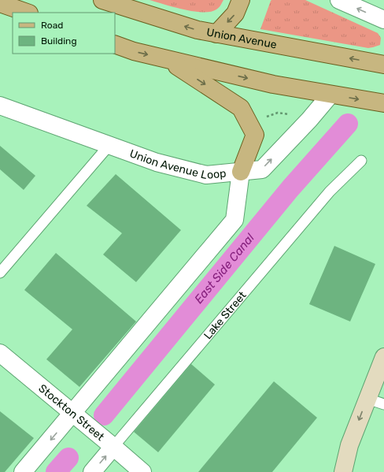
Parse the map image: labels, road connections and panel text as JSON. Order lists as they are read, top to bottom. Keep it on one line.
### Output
{"streets":{"main road":["Union Avenue"],"street":["Union Avenue Loop","Lake Street","Stockton Street"]},"crossings":[["Lake Street","Stockton Street"]],"water":["East Side Canal"],"legend":["Road","Building"]}
